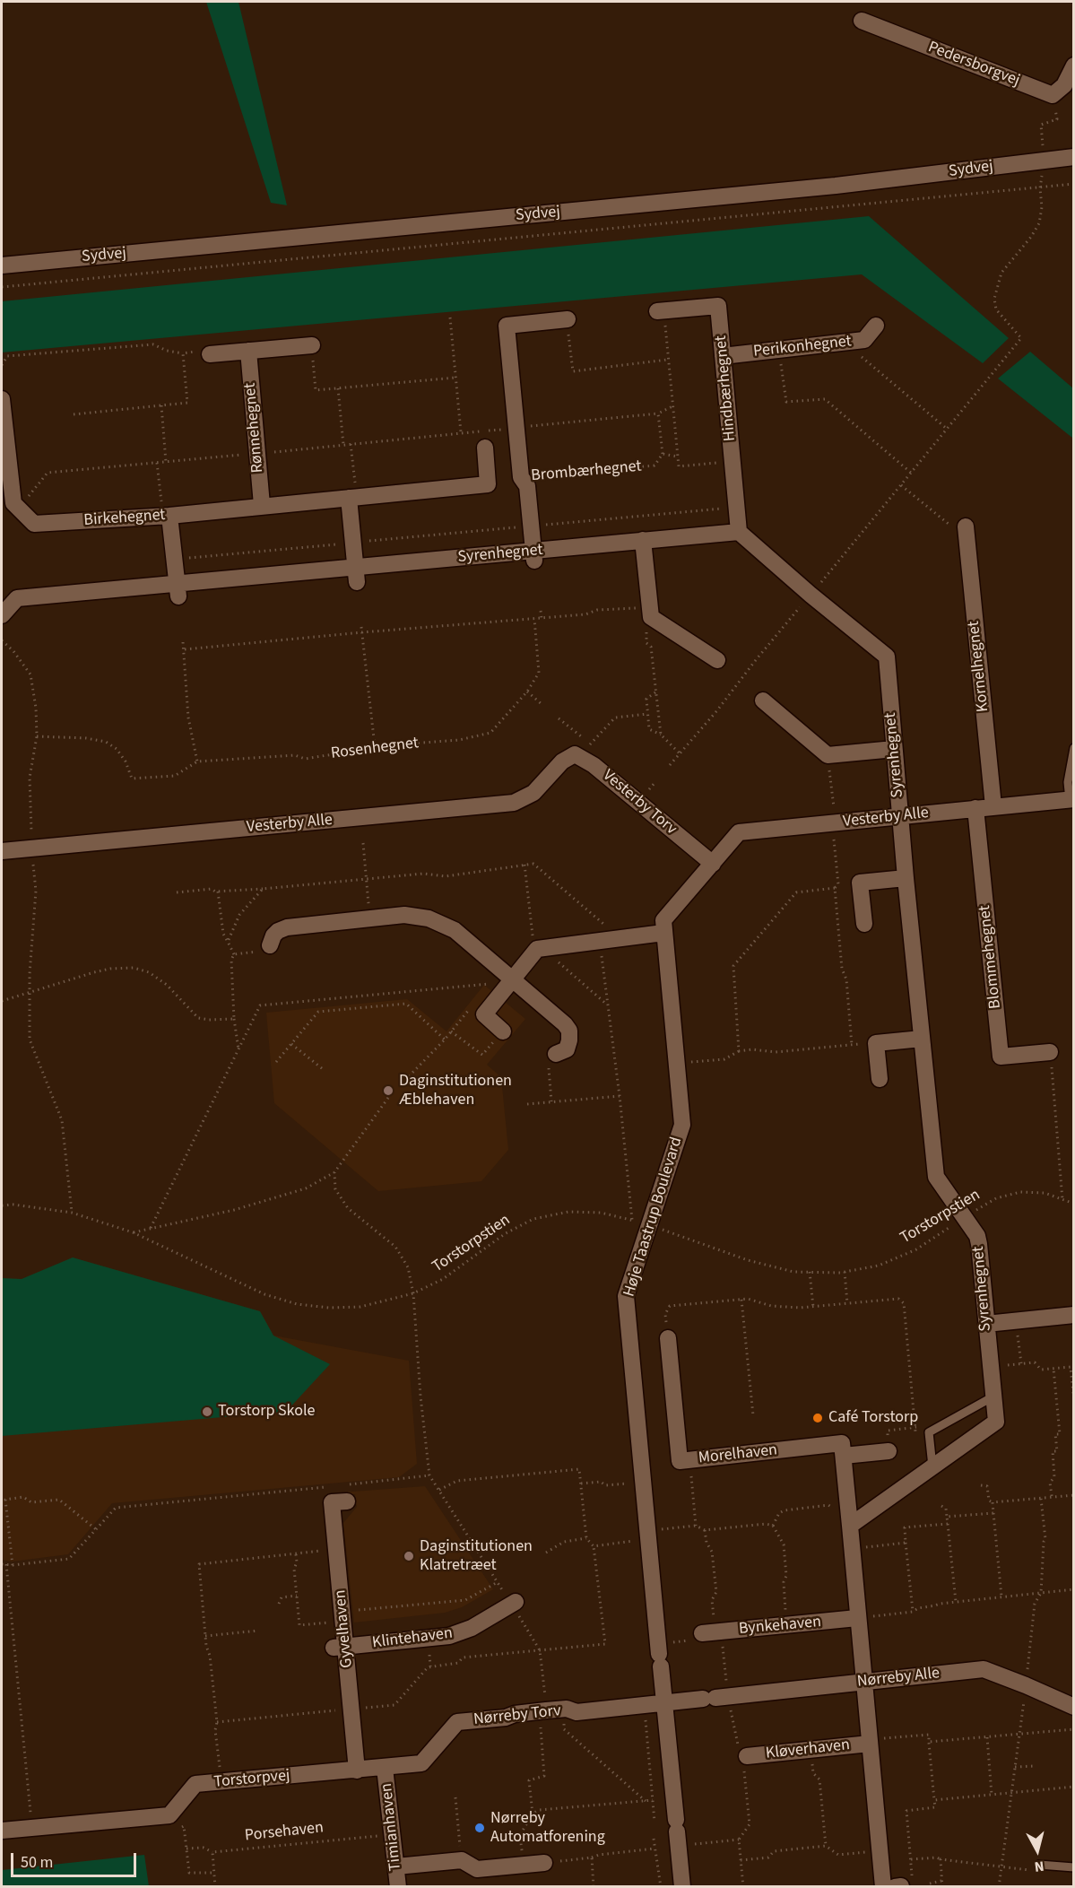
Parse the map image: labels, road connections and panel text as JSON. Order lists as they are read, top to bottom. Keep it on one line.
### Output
{"streets":{"street":["Pedersborgvej","Sydvej","Perikonhegnet","Hindbærhegnet","Rønnehegnet","Brombærhegnet","Birkehegnet","Syrenhegnet","Kornelhegnet","Vesterby Torv","Vesterby Alle","Blommehegnet","Høje Taastrup Boulevard","Morelhaven","Bynkehaven","Gyvelhaven","Klintehaven","Nørreby Alle","Nørreby Torv","Kløverhaven","Torstorpvej","Timianhaven"],"path":["Rosenhegnet","Torstorpstien","Porsehaven"]},"crossings":[["Perikonhegnet","Hindbærhegnet"],["Hindbærhegnet","Brombærhegnet"],["Hindbærhegnet","Syrenhegnet"],["Rønnehegnet","Birkehegnet"],["Brombærhegnet","Syrenhegnet"],["Syrenhegnet","Vesterby Alle"],["Syrenhegnet","Torstorpstien"],["Kornelhegnet","Vesterby Alle"],["Vesterby Torv","Vesterby Alle"],["Vesterby Torv","Høje Taastrup Boulevard"],["Vesterby Alle","Blommehegnet"],["Vesterby Alle","Høje Taastrup Boulevard"],["Høje Taastrup Boulevard","Torstorpstien"],["Høje Taastrup Boulevard","Nørreby Alle"],["Høje Taastrup Boulevard","Nørreby Torv"],["Gyvelhaven","Klintehaven"],["Gyvelhaven","Torstorpvej"],["Nørreby Alle","Nørreby Torv"],["Nørreby Torv","Torstorpvej"],["Torstorpvej","Timianhaven"],["Timianhaven","Porsehaven"]],"places":["Daginstitutionen Æblehaven","Torstorp Skole","Café Torstorp","Daginstitutionen Klatretræet","Nørreby Automatforening"],"scale_bar":"50 m","north":"bottom"}
